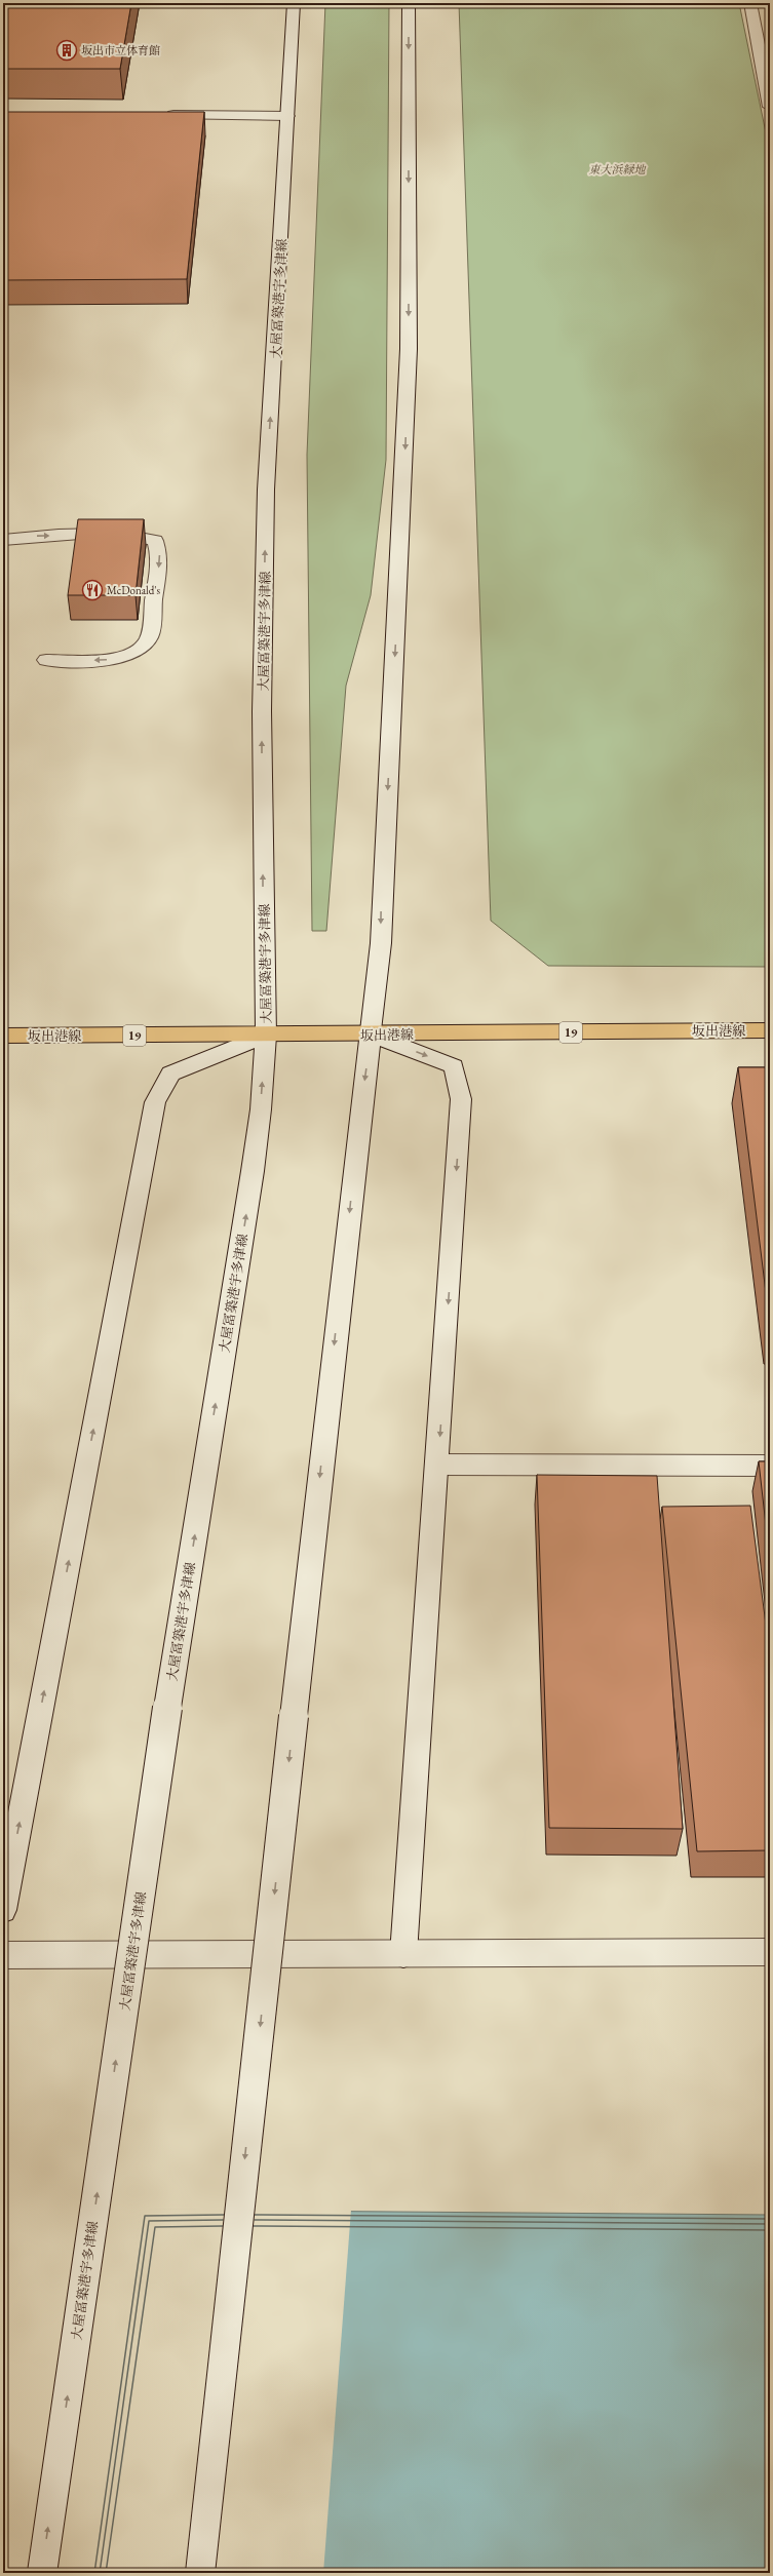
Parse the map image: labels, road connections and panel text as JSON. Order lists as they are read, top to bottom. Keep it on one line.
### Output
{"streets":{"main road":["大屋冨築港宇多津線","坂出港線","19"]},"crossings":[["大屋冨築港宇多津線","坂出港線"]],"parks":["東大浜緑地"],"places":{"building":["坂出市立体育館"],"restaurant":["McDonald's"]}}
